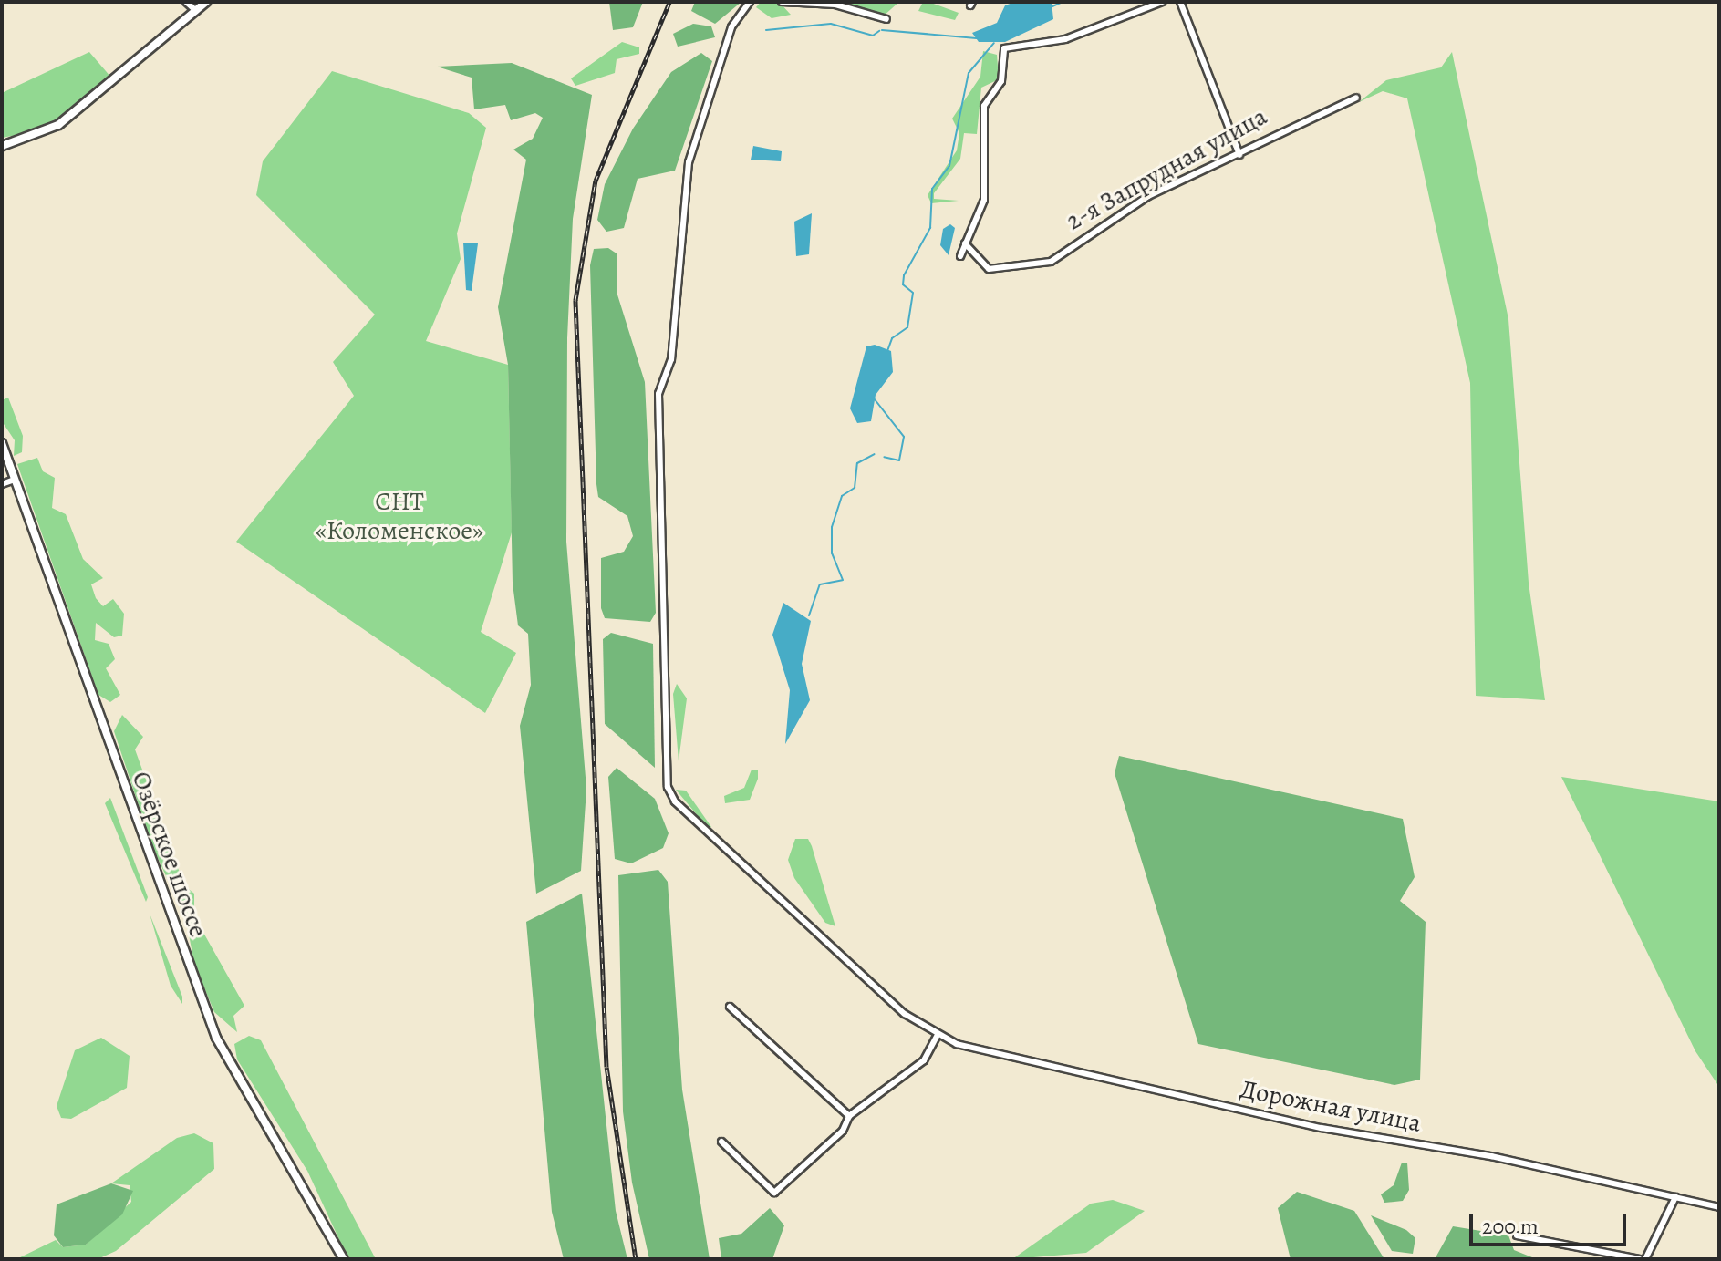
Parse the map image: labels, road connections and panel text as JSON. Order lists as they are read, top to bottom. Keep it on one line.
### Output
{"streets":{"main road":["Озёрское шоссе"],"street":["2-я Запрудная улица","Дорожная улица"]},"parks":["СНТ «Коломенское»"],"scale_bar":"200 m"}
